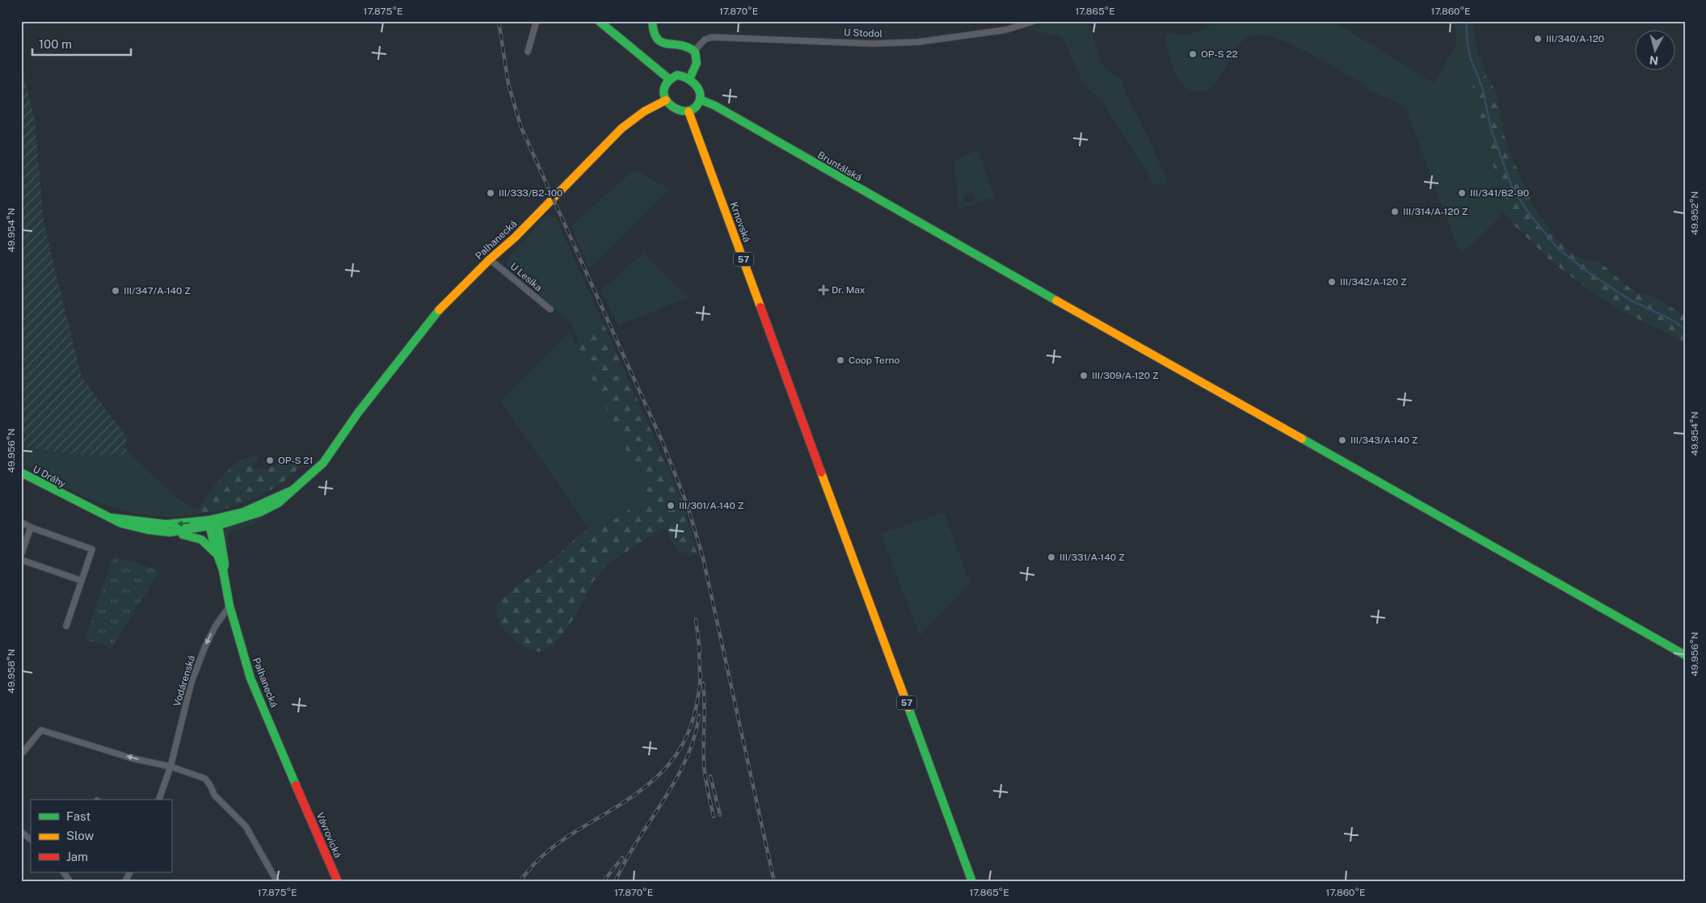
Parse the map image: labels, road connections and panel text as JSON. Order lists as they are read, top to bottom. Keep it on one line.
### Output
{"streets":{"main road":["Bruntálská","Krnovská","Palhanecká","57","U Dráhy","Vávrovická"],"street":["U Stodol","U Lesíka","Vodárenská"]},"crossings":[["Bruntálská","Krnovská"],["Bruntálská","Palhanecká"],["Krnovská","Palhanecká"],["Palhanecká","U Lesíka"],["Palhanecká","Vodárenská"],["Palhanecká","Vávrovická"]],"one_way":["Vodárenská"],"places":{"other":["III/340/A-120","OP-S 22","III/333/B2-100","III/341/B2-90","III/314/A-120 Z","III/342/A-120 Z","III/347/A-140 Z","Coop Terno","III/309/A-120 Z","III/343/A-140 Z","OP-S 21","III/301/A-140 Z","III/331/A-140 Z"],"health":["Dr. Max"]},"legend":["Fast","Slow","Jam"],"scale_bar":"100 m","north":"bottom","coordinates":["17.875°E","17.870°E","17.865°E","17.860°E","49.952°N","49.954°N","49.956°N","49.958°N"]}
